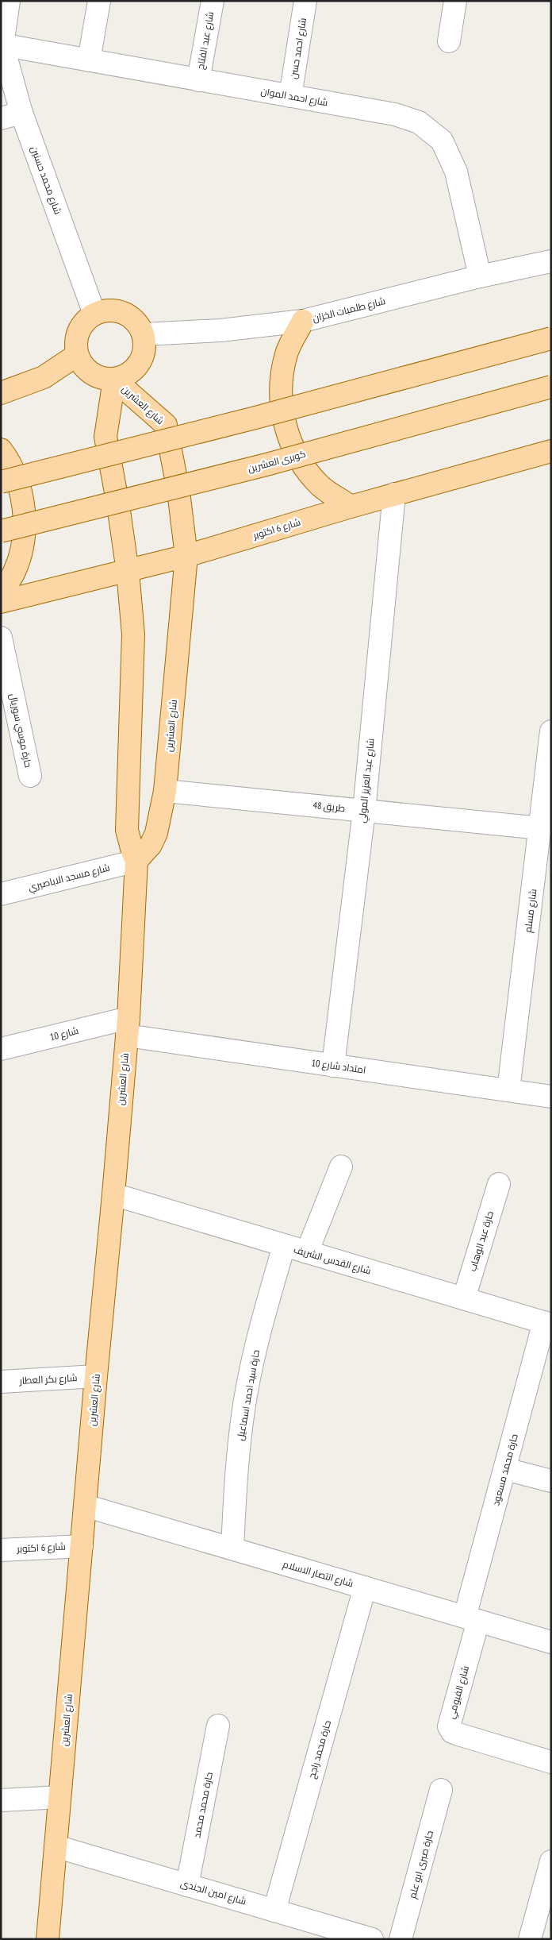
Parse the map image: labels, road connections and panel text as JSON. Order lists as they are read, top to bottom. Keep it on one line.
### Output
{"streets":{"main road":["شارع العشرين","كوبرى العشرين","شارع 6 اكتوبر"],"street":["شارع عبد الفتاح","شارع احمد حسن","شارع احمد الموان","شارع محمد حسنين","شارع طلمبات الخزان","حارة موسي سوريال","شارع عبد العزيز المولي","طريق 48","شارع مسجد الاباصيري","شارع مسلم","شارع 10","امتداد شارع 10","حارة عبد الوهاب","شارع القدس الشريف","شارع بكر العطار","حارة سيد احمد اسماعيل","حارة محمد مسعود","شارع انتصار الاسلام","شارع الفيومي","حارة محمد راجح","حارة محمد محمد","حارة صبرى ابو علم","شارع امين الجندى"]},"crossings":[["شارع عبد الفتاح","شارع احمد الموان"],["شارع احمد حسن","شارع احمد الموان"],["شارع احمد الموان","شارع محمد حسنين"],["شارع احمد الموان","شارع طلمبات الخزان"],["شارع محمد حسنين","شارع طلمبات الخزان"],["شارع محمد حسنين","شارع العشرين"],["شارع طلمبات الخزان","شارع العشرين"],["شارع العشرين","شارع 6 اكتوبر"],["شارع العشرين","طريق 48"],["شارع العشرين","شارع مسجد الاباصيري"],["شارع العشرين","شارع 10"],["شارع العشرين","امتداد شارع 10"],["شارع العشرين","شارع القدس الشريف"],["شارع العشرين","شارع بكر العطار"],["شارع العشرين","شارع انتصار الاسلام"],["شارع العشرين","شارع امين الجندى"],["شارع 6 اكتوبر","شارع عبد العزيز المولي"],["شارع عبد العزيز المولي","طريق 48"],["شارع عبد العزيز المولي","امتداد شارع 10"],["طريق 48","شارع مسلم"],["شارع مسلم","امتداد شارع 10"],["شارع 10","امتداد شارع 10"],["حارة عبد الوهاب","شارع القدس الشريف"],["شارع القدس الشريف","حارة سيد احمد اسماعيل"],["شارع القدس الشريف","حارة محمد مسعود"],["حارة سيد احمد اسماعيل","شارع انتصار الاسلام"],["حارة محمد مسعود","شارع انتصار الاسلام"],["حارة محمد مسعود","شارع الفيومي"],["شارع انتصار الاسلام","شارع الفيومي"],["شارع انتصار الاسلام","حارة محمد راجح"],["حارة محمد راجح","شارع امين الجندى"],["حارة محمد محمد","شارع امين الجندى"]]}
